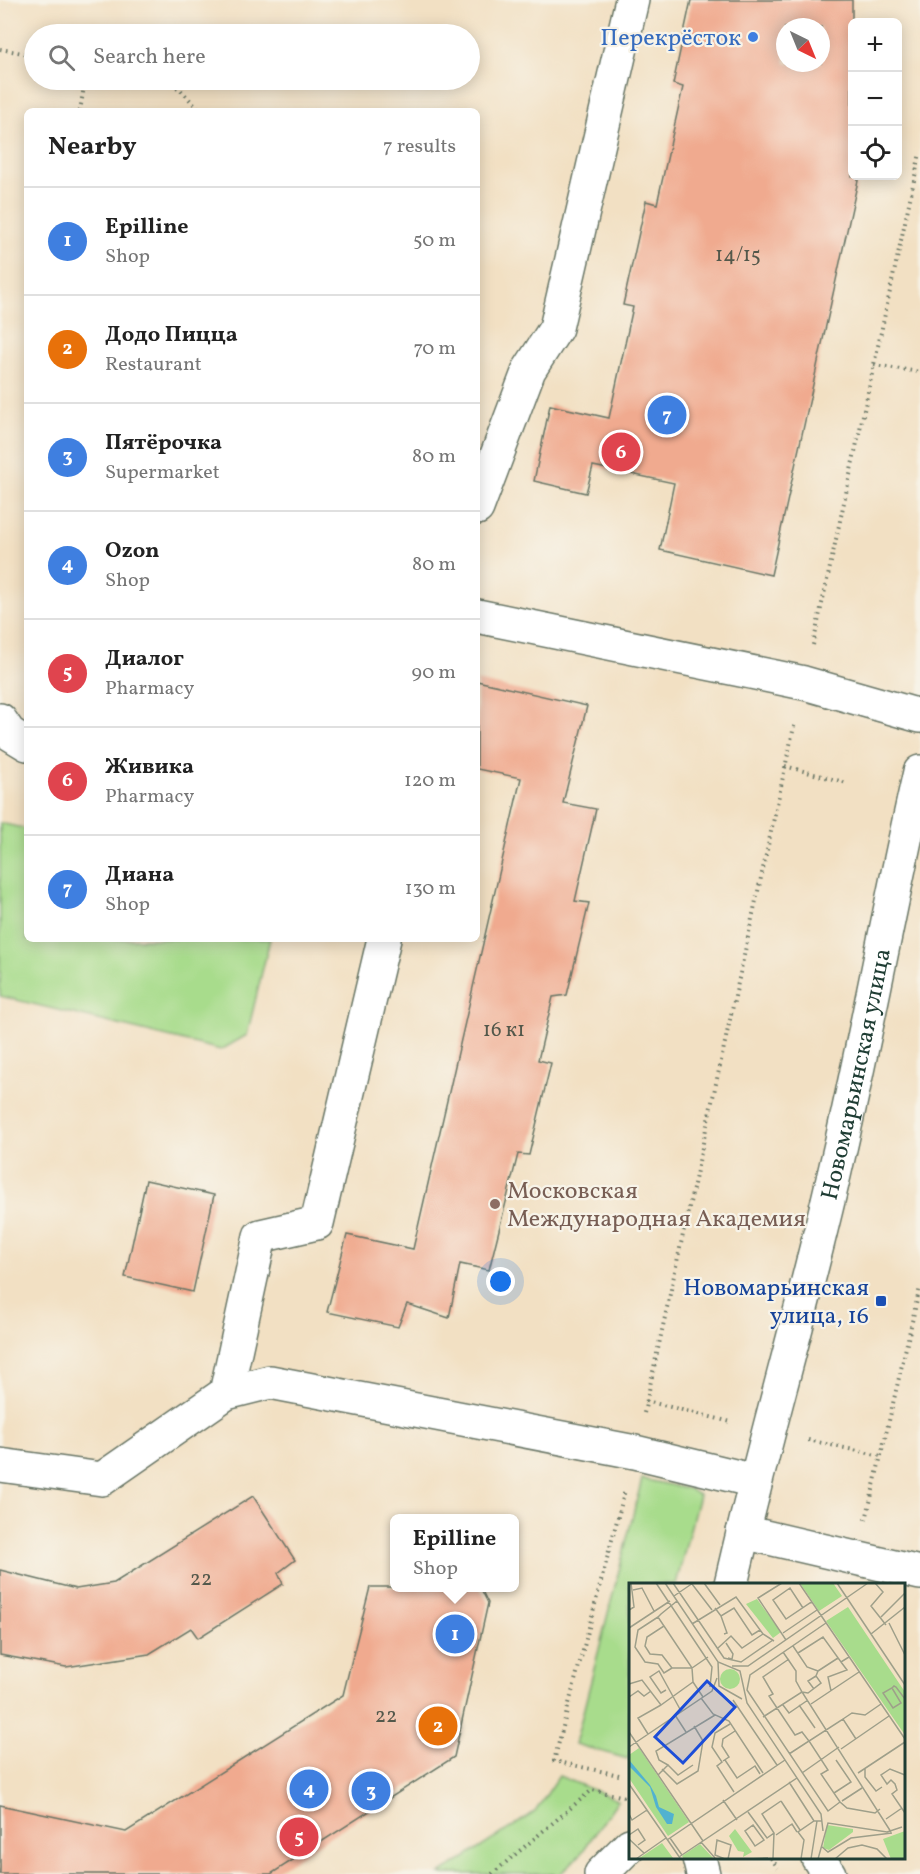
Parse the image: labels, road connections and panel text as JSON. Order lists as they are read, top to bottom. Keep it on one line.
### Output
{"streets":{"street":["Новомарьинская улица"]},"places":{"other":["Перекрёсток","Московская Международная Академия"],"transit":["Новомарьинская улица, 16"]},"house_numbers":["14/15","16 к1","22","22"],"north":"bottom right","page":{"map_buttons":["+","−"],"search":"Search here","heading":["Nearby","7 results"],"list":[{"mark":"1","name":"Epilline","note":"Shop","value":"50 m"},{"mark":"2","name":"Додо Пицца","note":"Restaurant","value":"70 m"},{"mark":"3","name":"Пятёрочка","note":"Supermarket","value":"80 m"},{"mark":"4","name":"Ozon","note":"Shop","value":"80 m"},{"mark":"5","name":"Диалог","note":"Pharmacy","value":"90 m"},{"mark":"6","name":"Живика","note":"Pharmacy","value":"120 m"},{"mark":"7","name":"Диана","note":"Shop","value":"130 m"}],"pins":["7","6","1","2","4","3","5"],"popup":["Epilline","Shop"]}}
